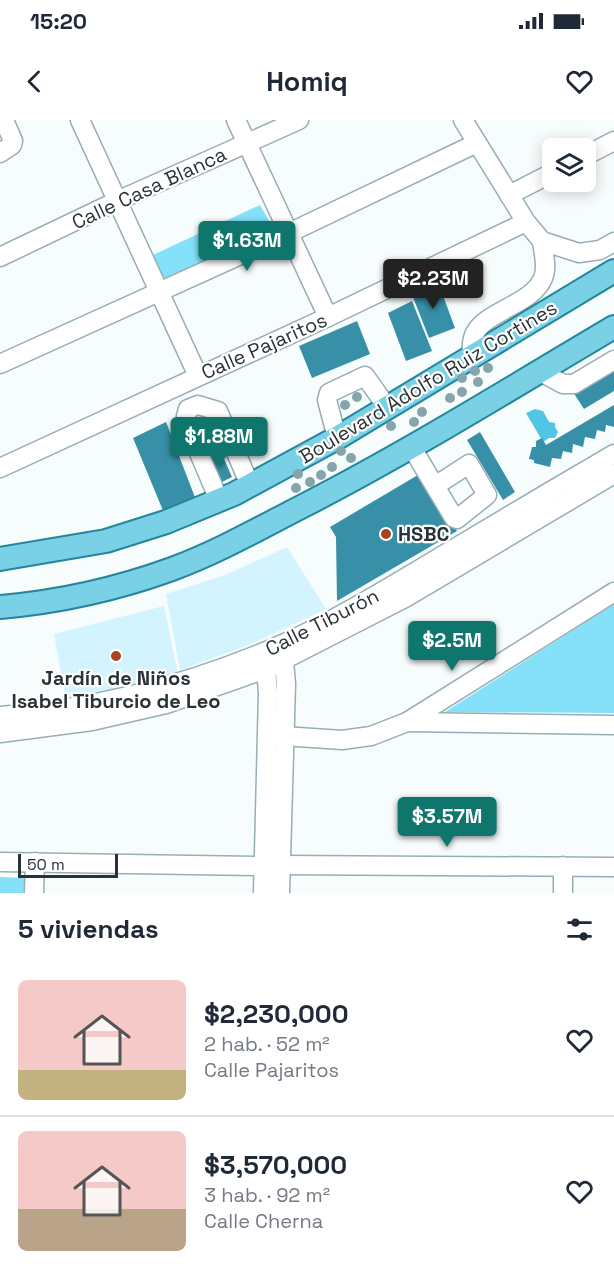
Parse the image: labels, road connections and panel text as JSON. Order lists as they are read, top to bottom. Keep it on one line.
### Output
{"streets":{"main road":["Boulevard Adolfo Ruiz Cortines"],"street":["Calle Casa Blanca","Calle Pajaritos","Calle Tiburón"]},"places":["HSBC","Jardín de Niños Isabel Tiburcio de Leo"],"scale_bar":"50 m","page":{"status":"15:20","header":"Homiq","price":["$1.63M","$2.23M","$1.88M","$2.5M","$3.57M"],"scale":"50 m","heading":"5 viviendas","list":[{"name":"$2,230,000","note":"2 hab. · 52 m² · Calle Pajaritos"},{"name":"$3,570,000","note":"3 hab. · 92 m² · Calle Cherna"}]}}
